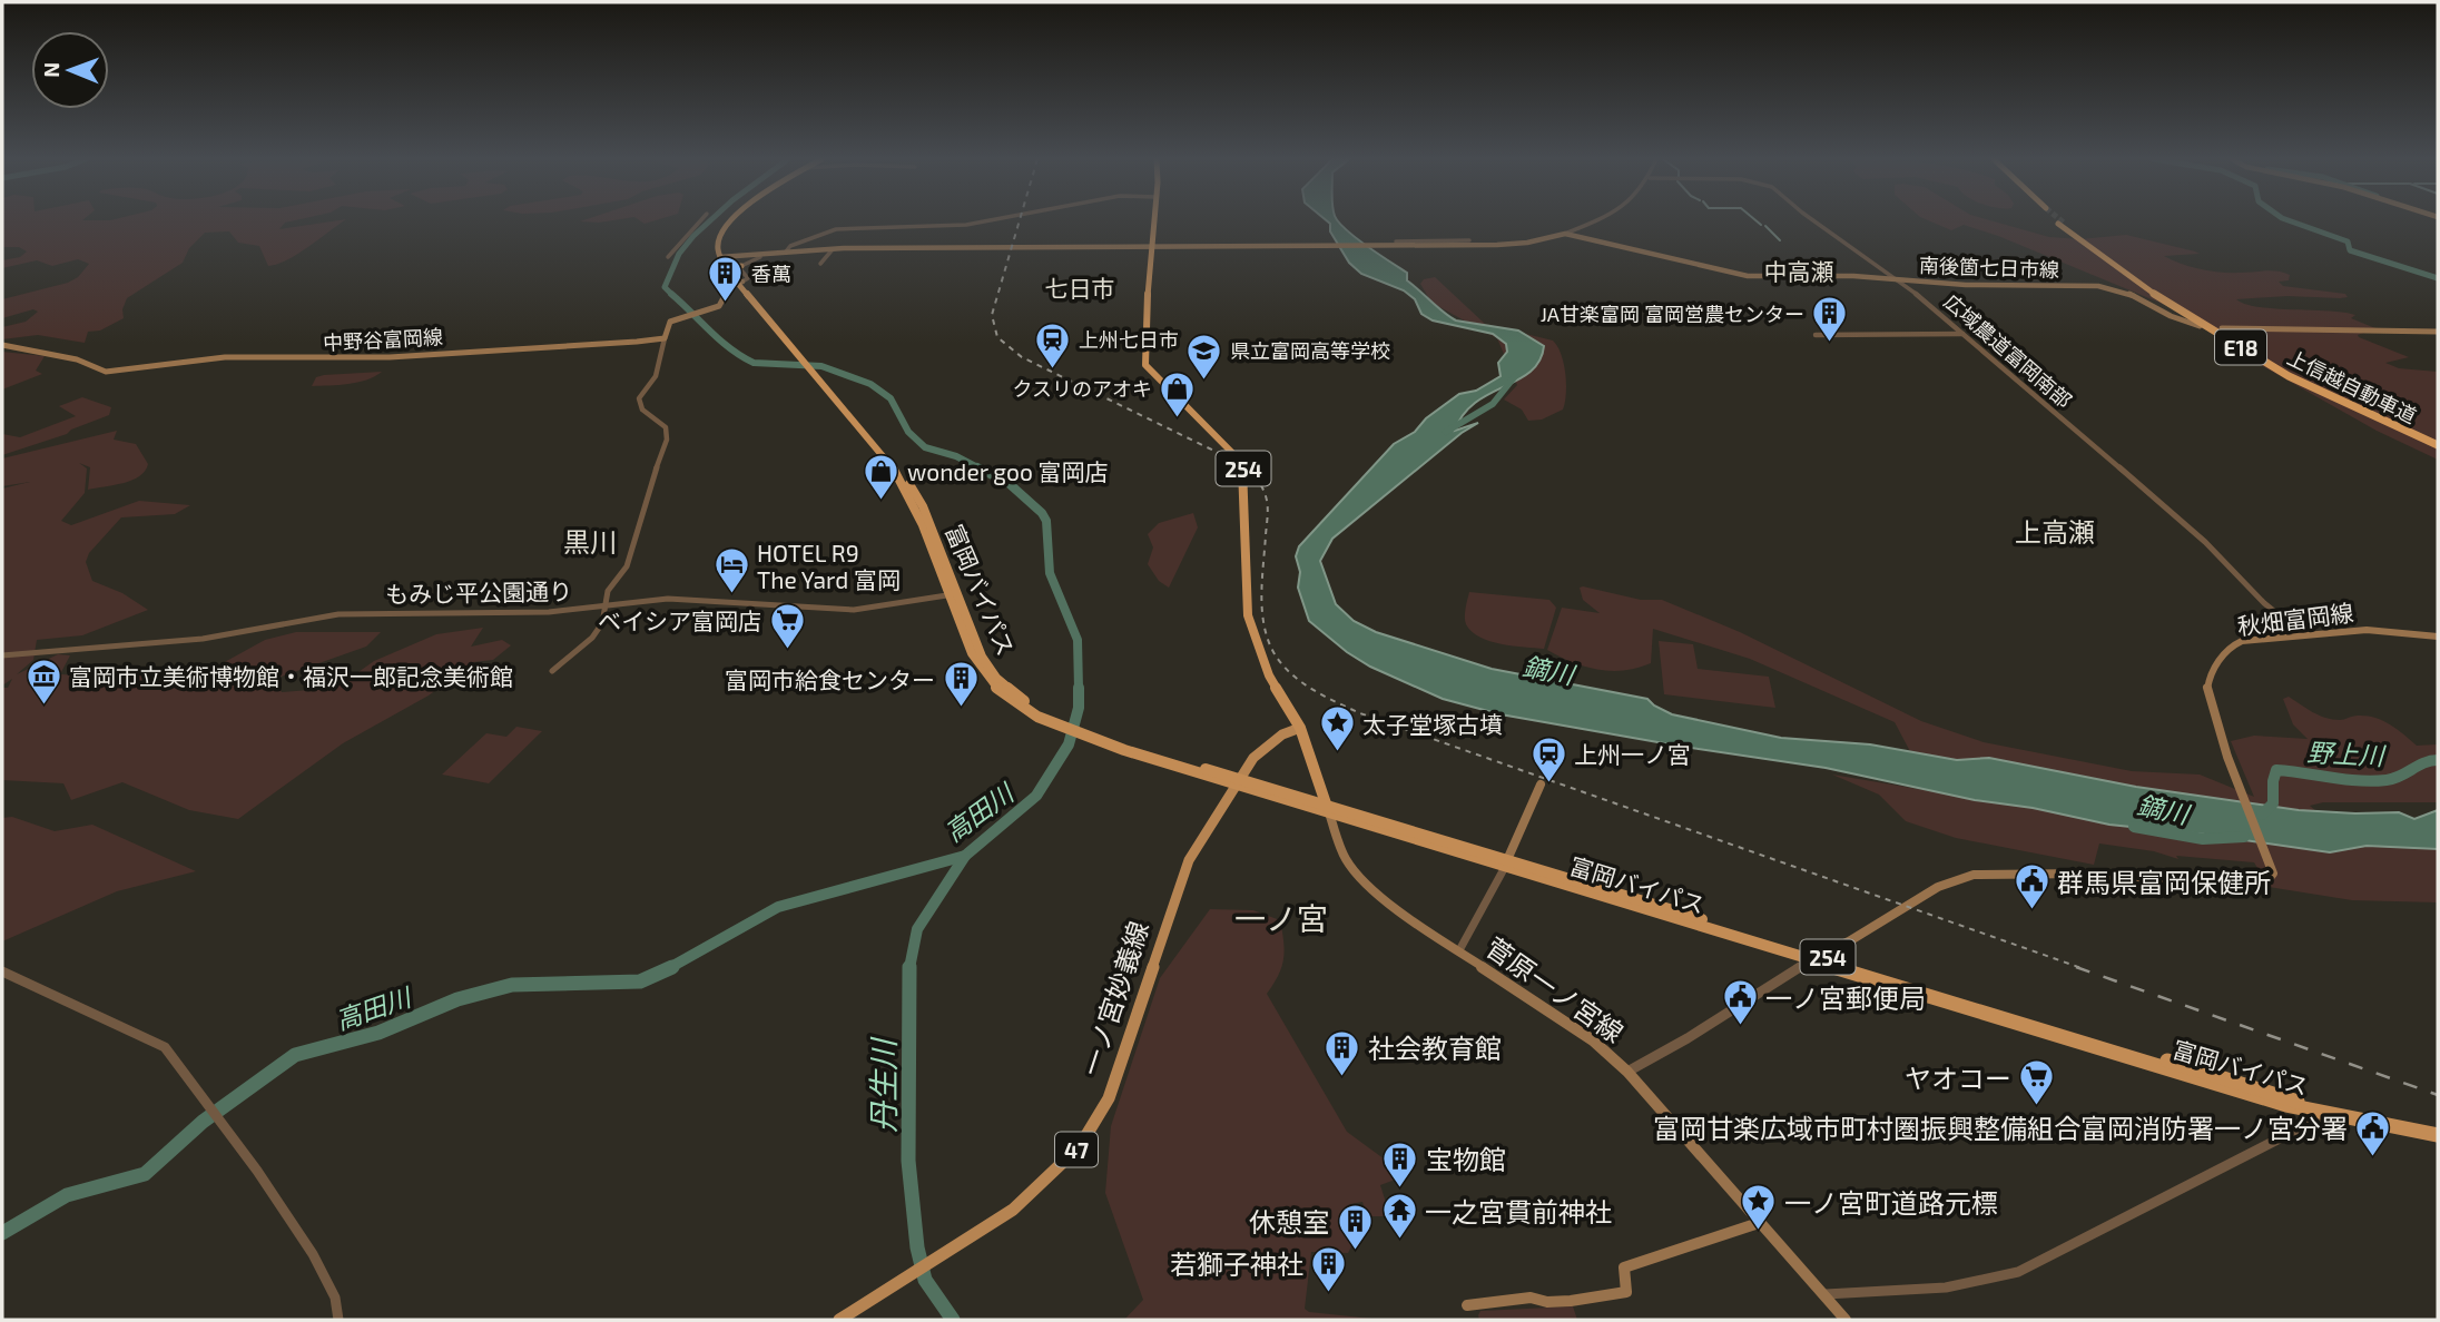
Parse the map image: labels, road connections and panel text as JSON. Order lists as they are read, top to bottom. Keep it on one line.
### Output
{"streets":{"highway":["E18","上信越自動車道","254","富岡バイパス"],"main road":["南後箇七日市線","中野谷富岡線","秋畑富岡線","菅原一ノ宮線","一ノ宮妙義線","47"],"street":["広域農道富岡南部","もみじ平公園通り"]},"crossings":[["南後箇七日市線","広域農道富岡南部"],["南後箇七日市線","254"],["広域農道富岡南部","秋畑富岡線"],["254","富岡バイパス"],["254","菅原一ノ宮線"],["254","一ノ宮妙義線"],["富岡バイパス","もみじ平公園通り"],["富岡バイパス","秋畑富岡線"],["富岡バイパス","菅原一ノ宮線"],["富岡バイパス","一ノ宮妙義線"]],"districts":["中高瀬","七日市","上高瀬","黒川","一ノ宮"],"water":["鏑川","野上川","高田川","丹生川"],"places":{"building":["香萬","JA甘楽富岡 富岡営農センター","富岡市給食センター","社会教育館","宝物館","休憩室","若獅子神社"],"station":["上州七日市","上州一ノ宮"],"school or university":["県立富岡高等学校"],"shop":["クスリのアオキ","wonder goo 富岡店"],"hotel":["HOTEL R9 The Yard 富岡"],"supermarket":["ベイシア富岡店","ヤオコー"],"museum":["富岡市立美術博物館・福沢一郎記念美術館"],"place":["太子堂塚古墳","一ノ宮町道路元標"],"public building":["群馬県富岡保健所","一ノ宮郵便局","富岡甘楽広域市町村圏振興整備組合富岡消防署一ノ宮分署"],"temple":["一之宮貫前神社"]},"north":"left"}
